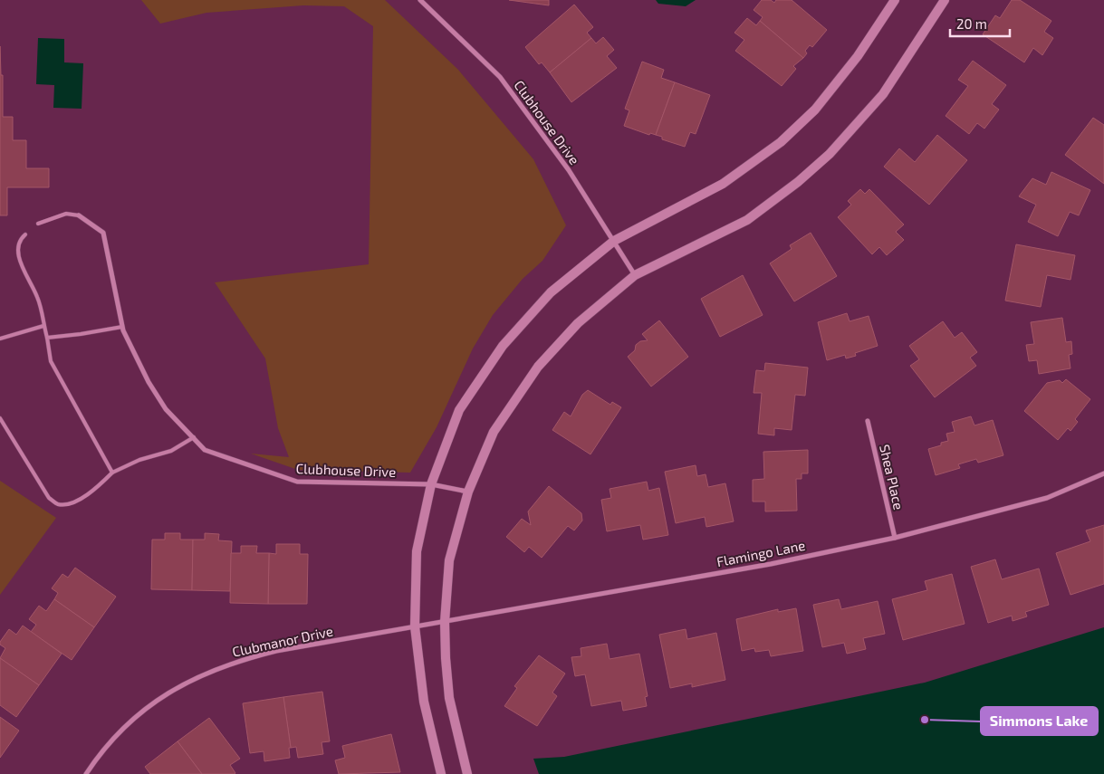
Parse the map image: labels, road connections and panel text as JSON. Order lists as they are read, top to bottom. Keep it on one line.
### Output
{"streets":{"street":["Clubhouse Drive","Shea Place","Flamingo Lane","Clubmanor Drive"]},"crossings":[["Shea Place","Flamingo Lane"],["Flamingo Lane","Clubmanor Drive"]],"places":["Simmons Lake"],"scale_bar":"20 m"}
